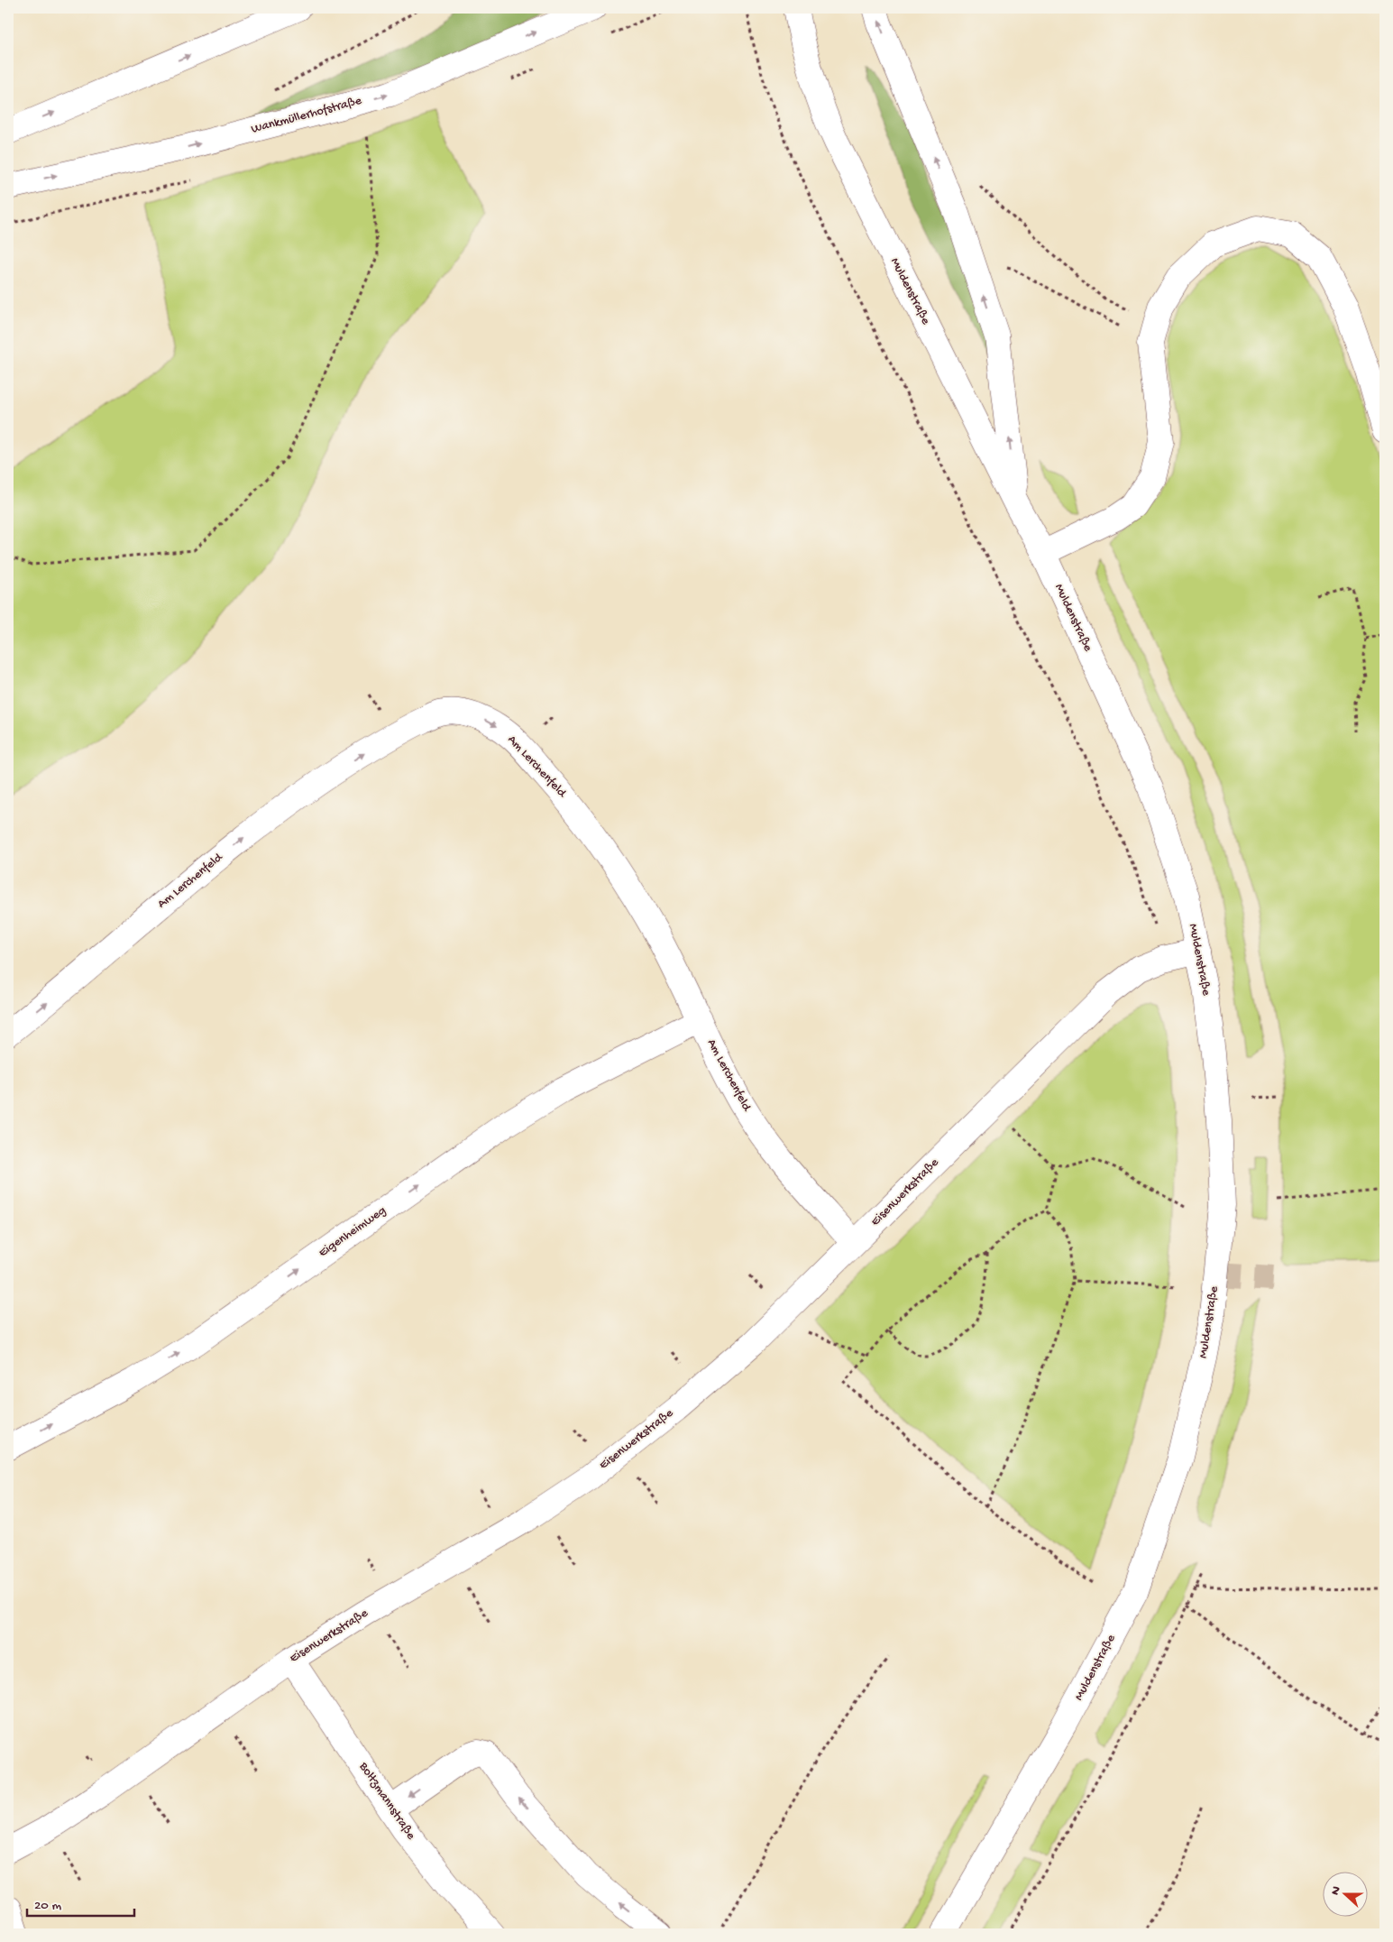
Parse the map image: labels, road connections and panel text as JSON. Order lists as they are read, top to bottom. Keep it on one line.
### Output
{"streets":{"street":["Wankmüllerhofstraße","Muldenstraße","Am Lerchenfeld","Eisenwerkstraße","Eigenheimweg","Boltzmannstraße"]},"crossings":[["Muldenstraße","Eisenwerkstraße"],["Am Lerchenfeld","Eisenwerkstraße"],["Am Lerchenfeld","Eigenheimweg"],["Eisenwerkstraße","Boltzmannstraße"]],"one_way":["Eigenheimweg"],"scale_bar":"20 m","north":"left"}
